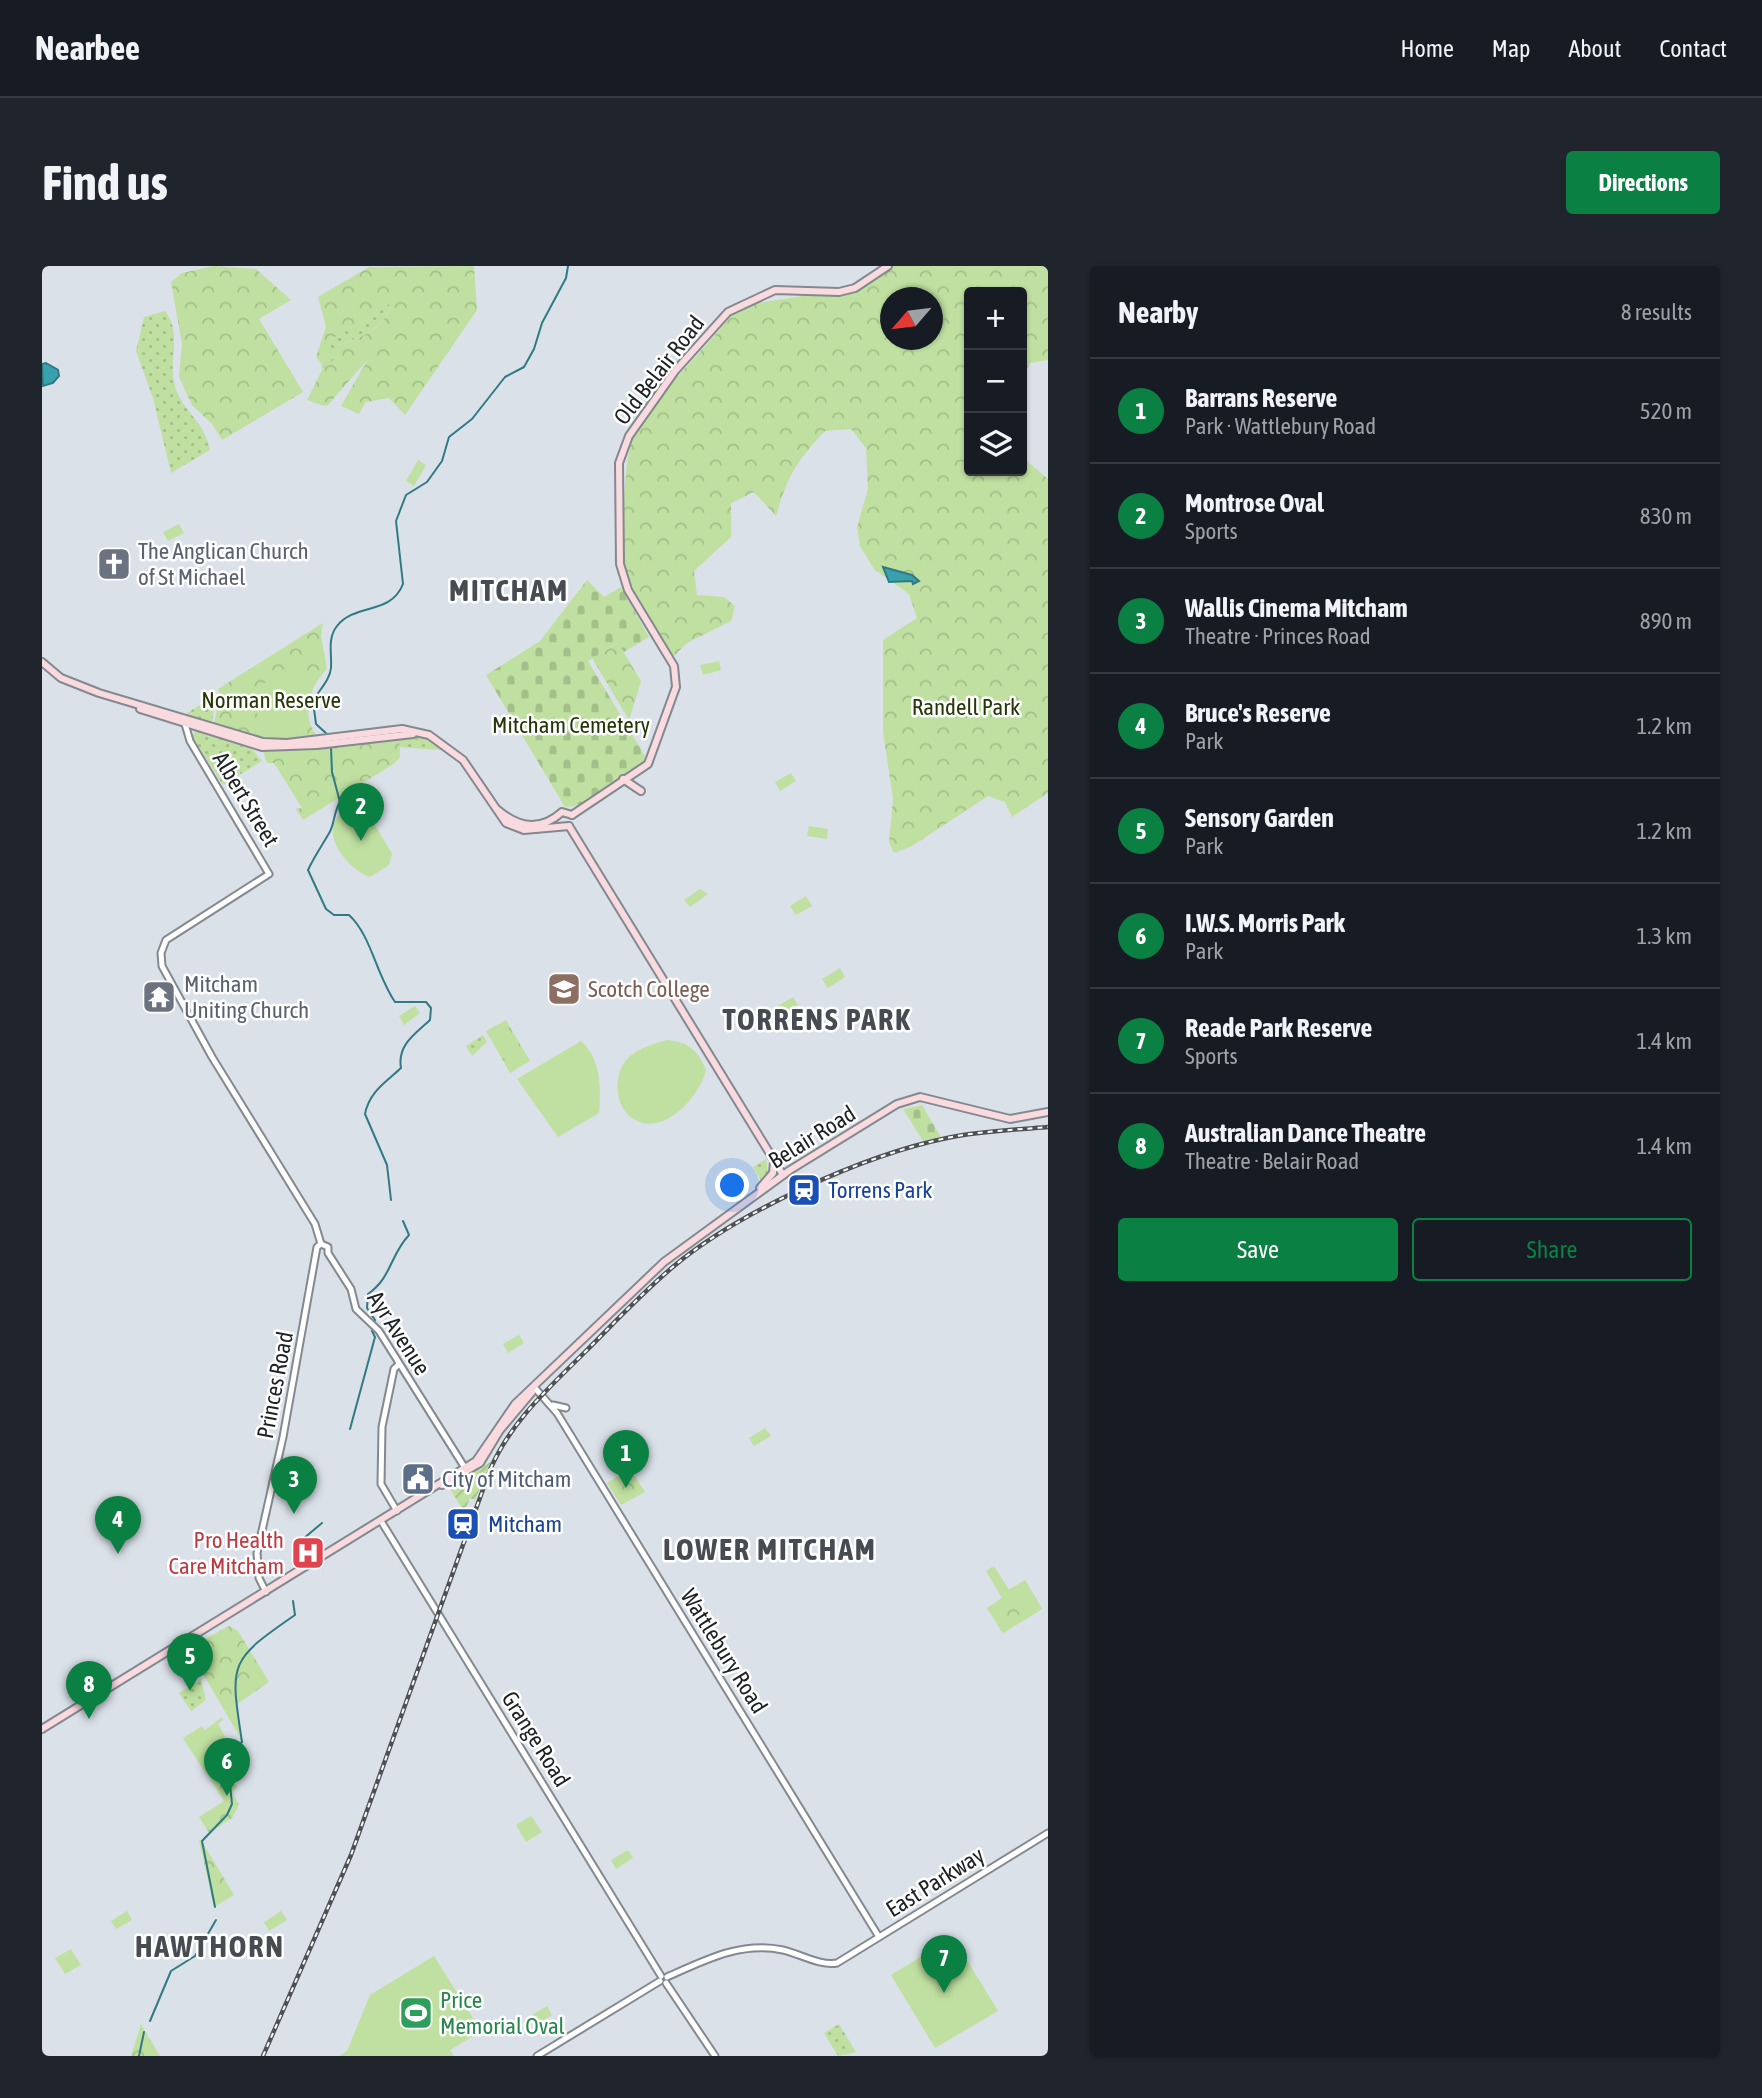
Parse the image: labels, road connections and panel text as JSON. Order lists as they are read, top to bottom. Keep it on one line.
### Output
{"streets":{"main road":["Old Belair Road","Belair Road"],"street":["Albert Street","Ayr Avenue","Princes Road","Wattlebury Road","Grange Road","East Parkway"]},"crossings":[["Albert Street","Ayr Avenue"],["Albert Street","Princes Road"],["Belair Road","Ayr Avenue"],["Belair Road","Princes Road"],["Belair Road","Wattlebury Road"],["Belair Road","Grange Road"],["Ayr Avenue","Princes Road"],["Wattlebury Road","East Parkway"],["Grange Road","East Parkway"]],"districts":["MITCHAM","TORRENS PARK","LOWER MITCHAM","HAWTHORN"],"parks":["Norman Reserve","Randell Park","Mitcham Cemetery"],"places":{"church":["The Anglican Church of St Michael"],"school or university":["Scotch College"],"temple":["Mitcham Uniting Church"],"station":["Torrens Park","Mitcham"],"public building":["City of Mitcham"],"hospital":["Pro Health Care Mitcham"],"sports":["Price Memorial Oval"]},"north":"bottom left","page":{"header":"Nearbee","nav":["Home","Map","About","Contact"],"buttons":["Directions",["Save","Share"]],"title":"Find us","heading":["Nearby","8 results"],"map_buttons":["+","−"],"list":[{"mark":"1","name":"Barrans Reserve","note":"Park · Wattlebury Road","value":"520 m"},{"mark":"2","name":"Montrose Oval","note":"Sports","value":"830 m"},{"mark":"3","name":"Wallis Cinema Mitcham","note":"Theatre · Princes Road","value":"890 m"},{"mark":"4","name":"Bruce's Reserve","note":"Park","value":"1.2 km"},{"mark":"5","name":"Sensory Garden","note":"Park","value":"1.2 km"},{"mark":"6","name":"I.W.S. Morris Park","note":"Park","value":"1.3 km"},{"mark":"7","name":"Reade Park Reserve","note":"Sports","value":"1.4 km"},{"mark":"8","name":"Australian Dance Theatre","note":"Theatre · Belair Road","value":"1.4 km"}],"pins":["2","1","3","4","5","8","6","7"]}}
